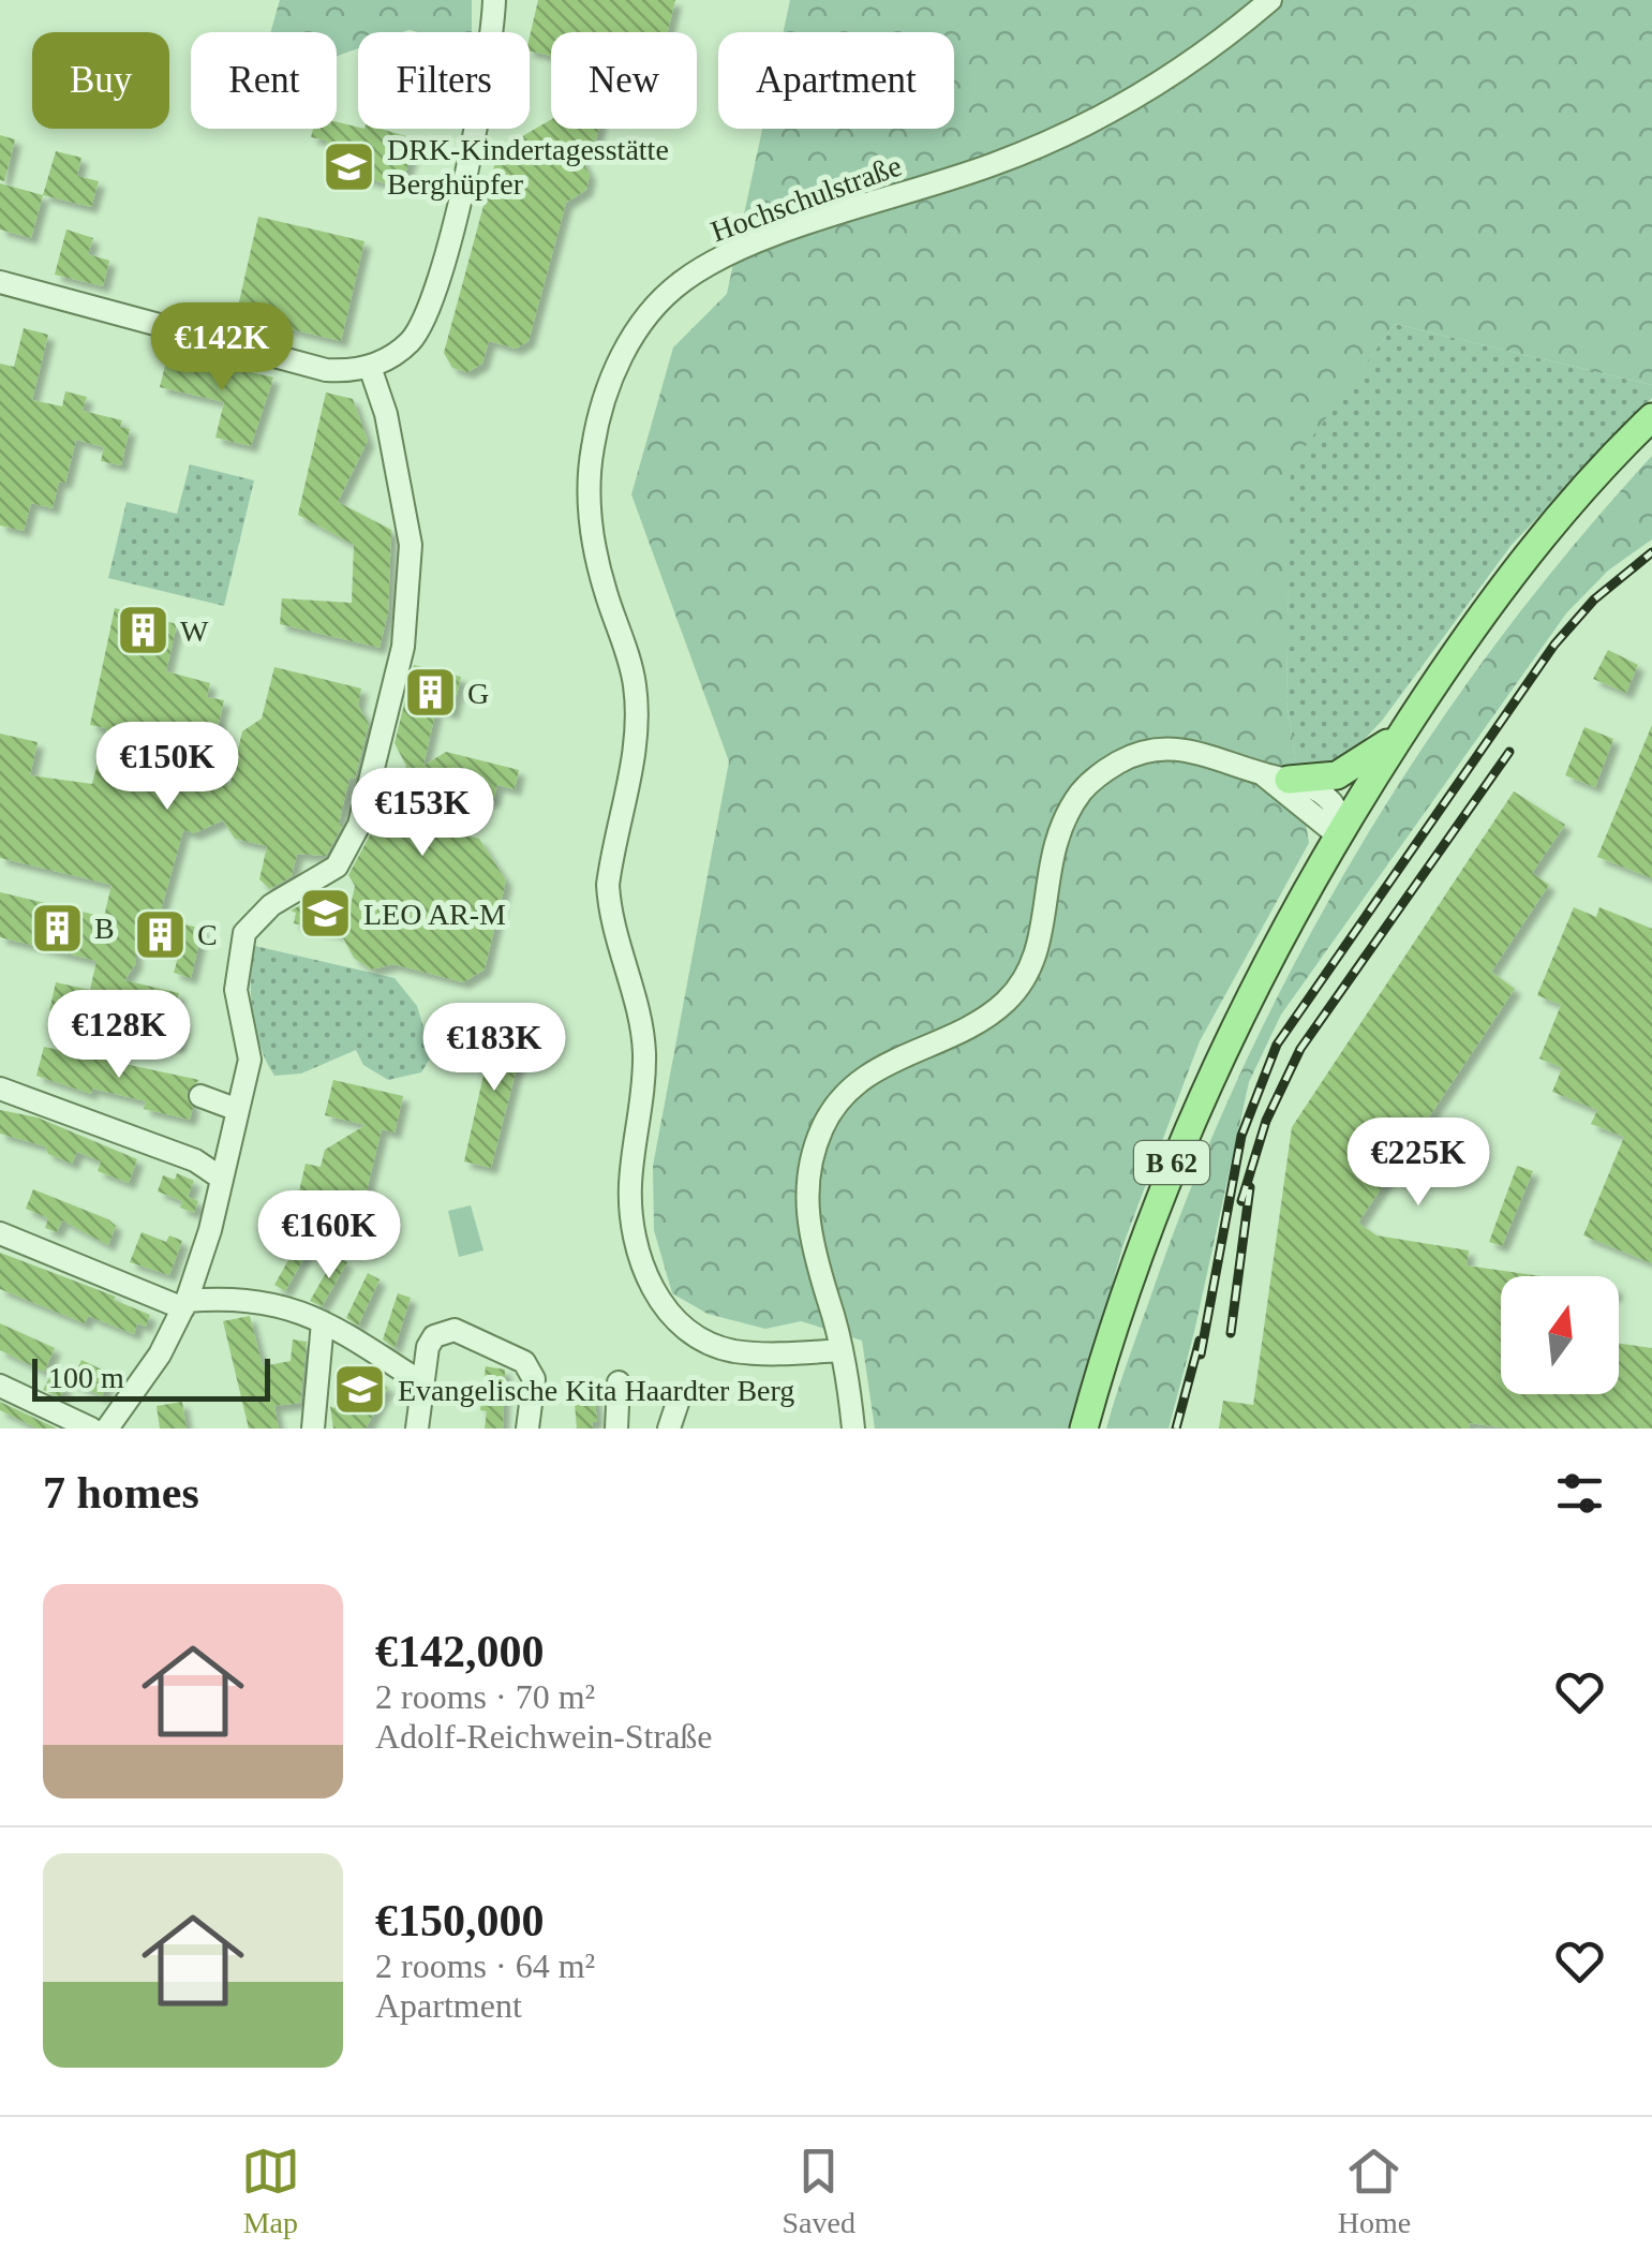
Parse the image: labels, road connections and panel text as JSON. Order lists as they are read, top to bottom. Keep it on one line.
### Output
{"streets":{"main road":["B 62"],"street":["Hochschulstraße"]},"places":{"school or university":["DRK-Kindertagesstätte Berghüpfer","LEO AR-M","Evangelische Kita Haardter Berg"],"building":["W","G","B","C"]},"scale_bar":"100 m","north":"top","page":{"chip":["Buy","Rent","Filters","New","Apartment"],"price":["€142K","€150K","€153K","€128K","€183K","€225K","€160K"],"scale":"100 m","heading":"7 homes","list":[{"name":"€142,000","note":"2 rooms · 70 m² · Adolf-Reichwein-Straße"},{"name":"€150,000","note":"2 rooms · 64 m² · Apartment"}],"tabs":["Map","Saved","Home"]}}
